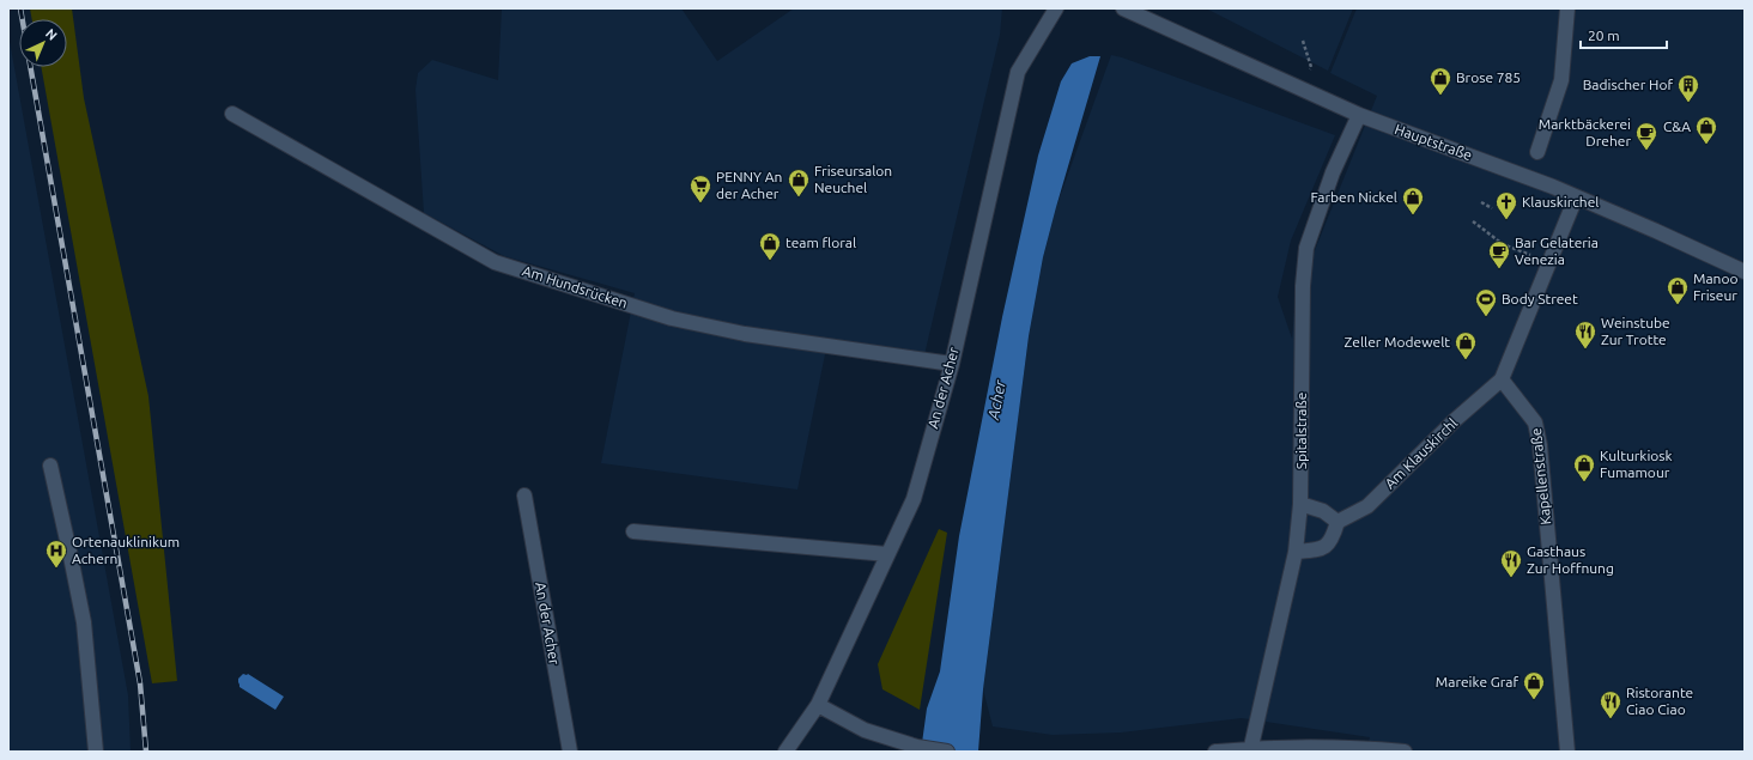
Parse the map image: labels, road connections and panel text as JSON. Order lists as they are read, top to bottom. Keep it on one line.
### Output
{"streets":{"street":["Hauptstraße","Am Hundsrücken","An der Acher","Spitalstraße","Am Klauskirchl","Kapellenstraße"]},"crossings":[["Hauptstraße","Spitalstraße"],["Am Hundsrücken","An der Acher"],["Am Klauskirchl","Kapellenstraße"]],"water":["Acher"],"places":{"shop":["Brose 785","C&A","Friseursalon Neuchel","Farben Nickel","team floral","Manoo Friseur","Zeller Modewelt","Kulturkiosk Fumamour","Mareike Graf"],"building":["Badischer Hof"],"cafe":["Marktbäckerei Dreher","Bar Gelateria Venezia"],"supermarket":["PENNY An der Acher"],"church":["Klauskirchel"],"sports":["Body Street"],"restaurant":["Weinstube Zur Trotte","Gasthaus Zur Hoffnung","Ristorante Ciao Ciao"],"hospital":["Ortenauklinikum Achern"]},"scale_bar":"20 m","north":"top right"}
